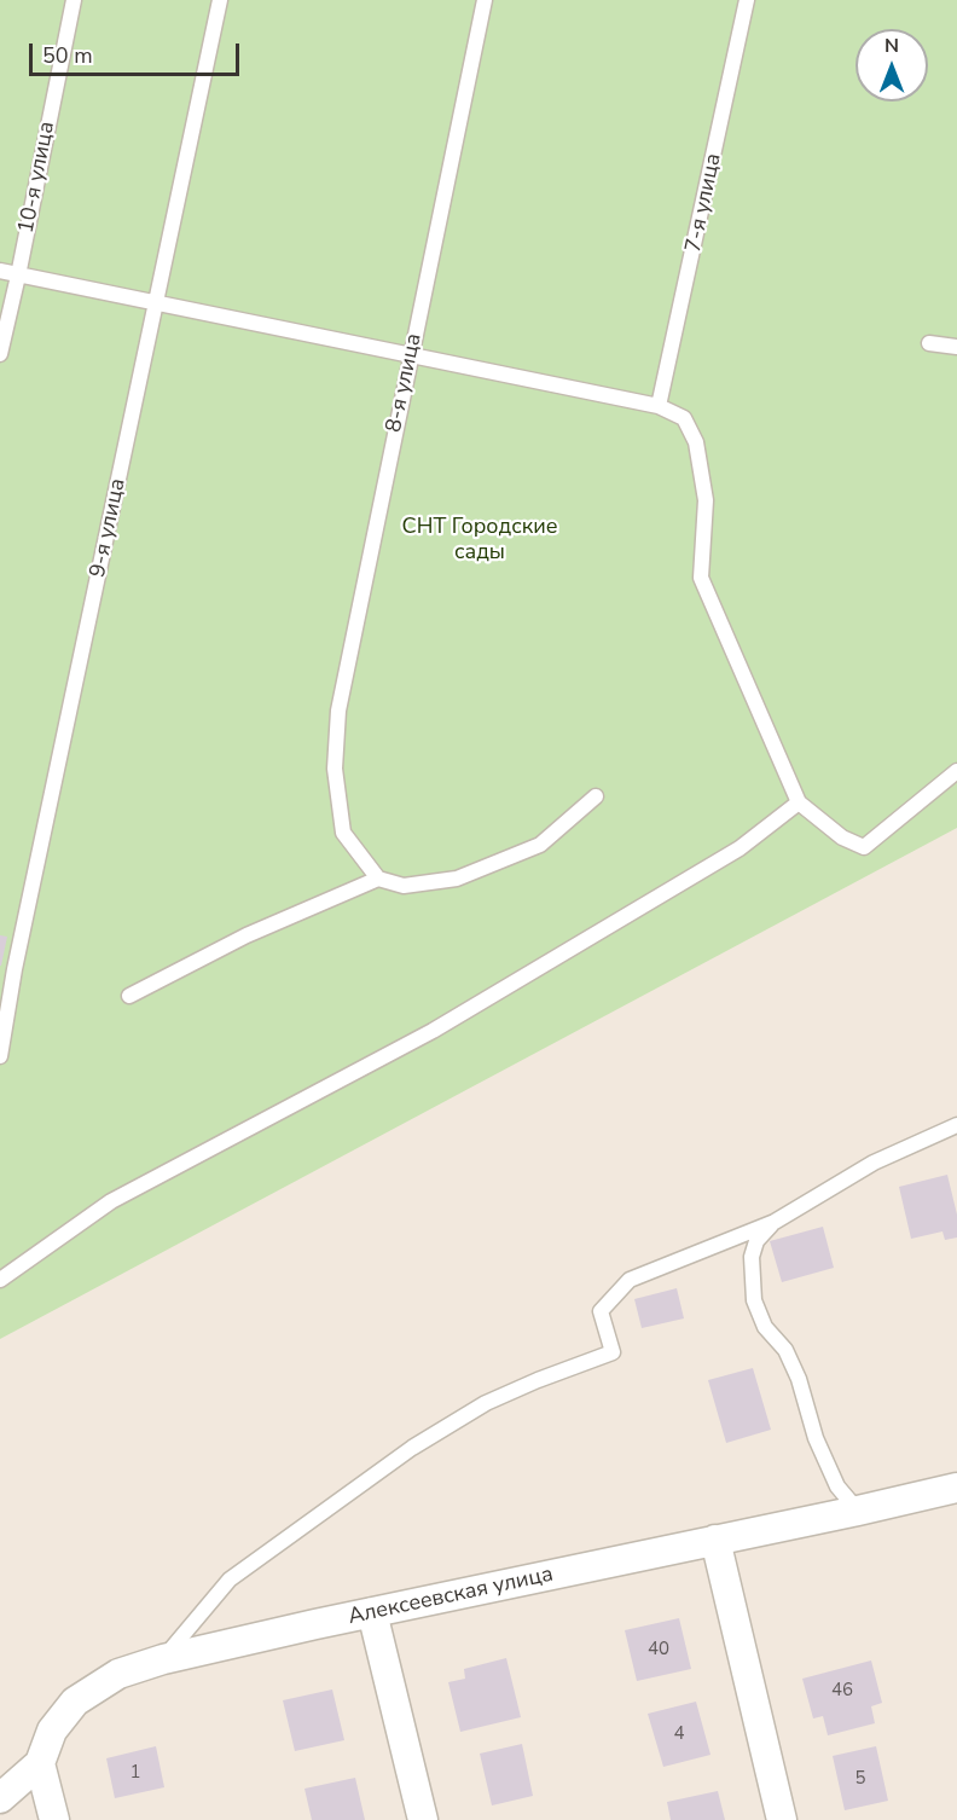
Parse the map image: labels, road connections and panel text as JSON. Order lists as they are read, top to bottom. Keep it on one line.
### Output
{"streets":{"street":["Алексеевская улица"],"lane":["10-я улица","7-я улица","8-я улица","9-я улица"]},"parks":["СНТ Городские сады"],"house_numbers":["40","46","4","1","5"],"scale_bar":"50 m","north":"top"}
